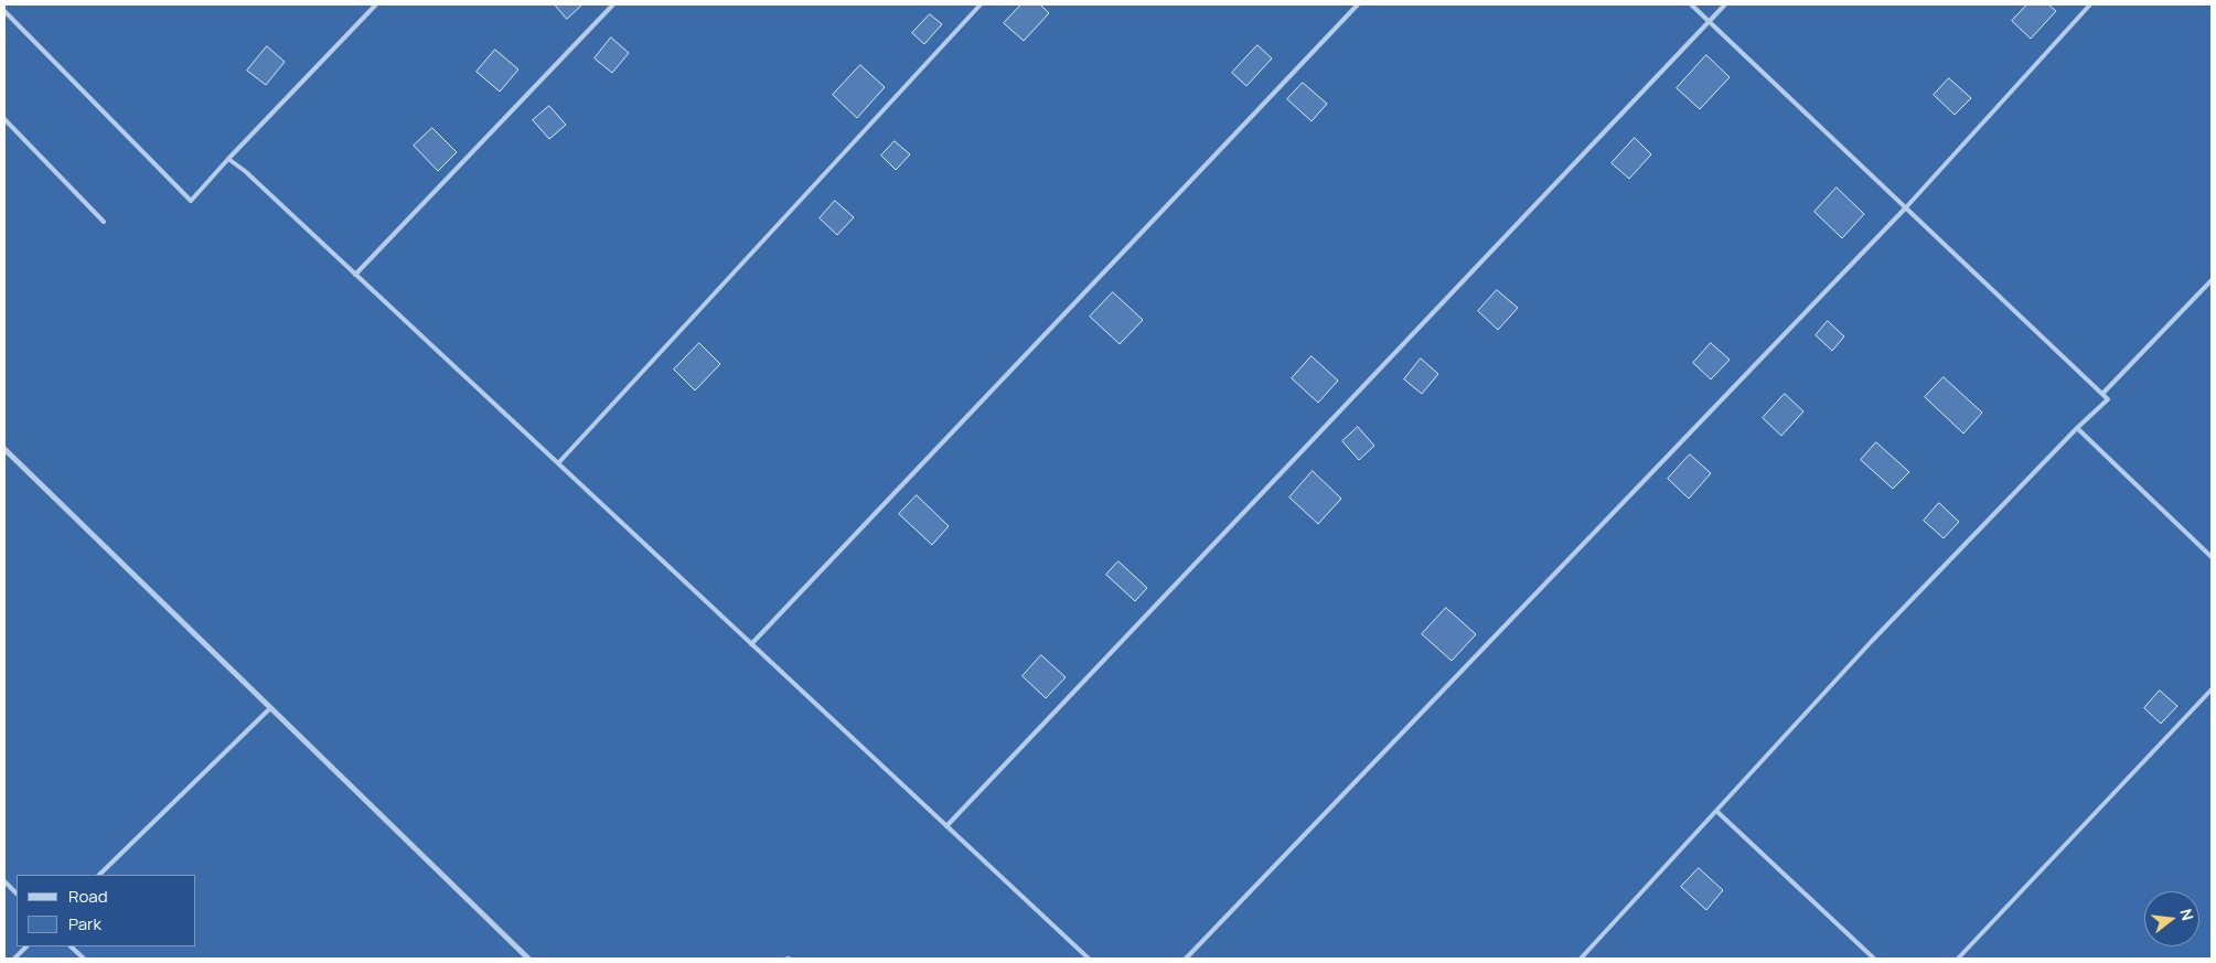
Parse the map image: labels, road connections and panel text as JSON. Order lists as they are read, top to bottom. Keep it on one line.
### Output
{"legend":["Road","Park"],"north":"right"}
